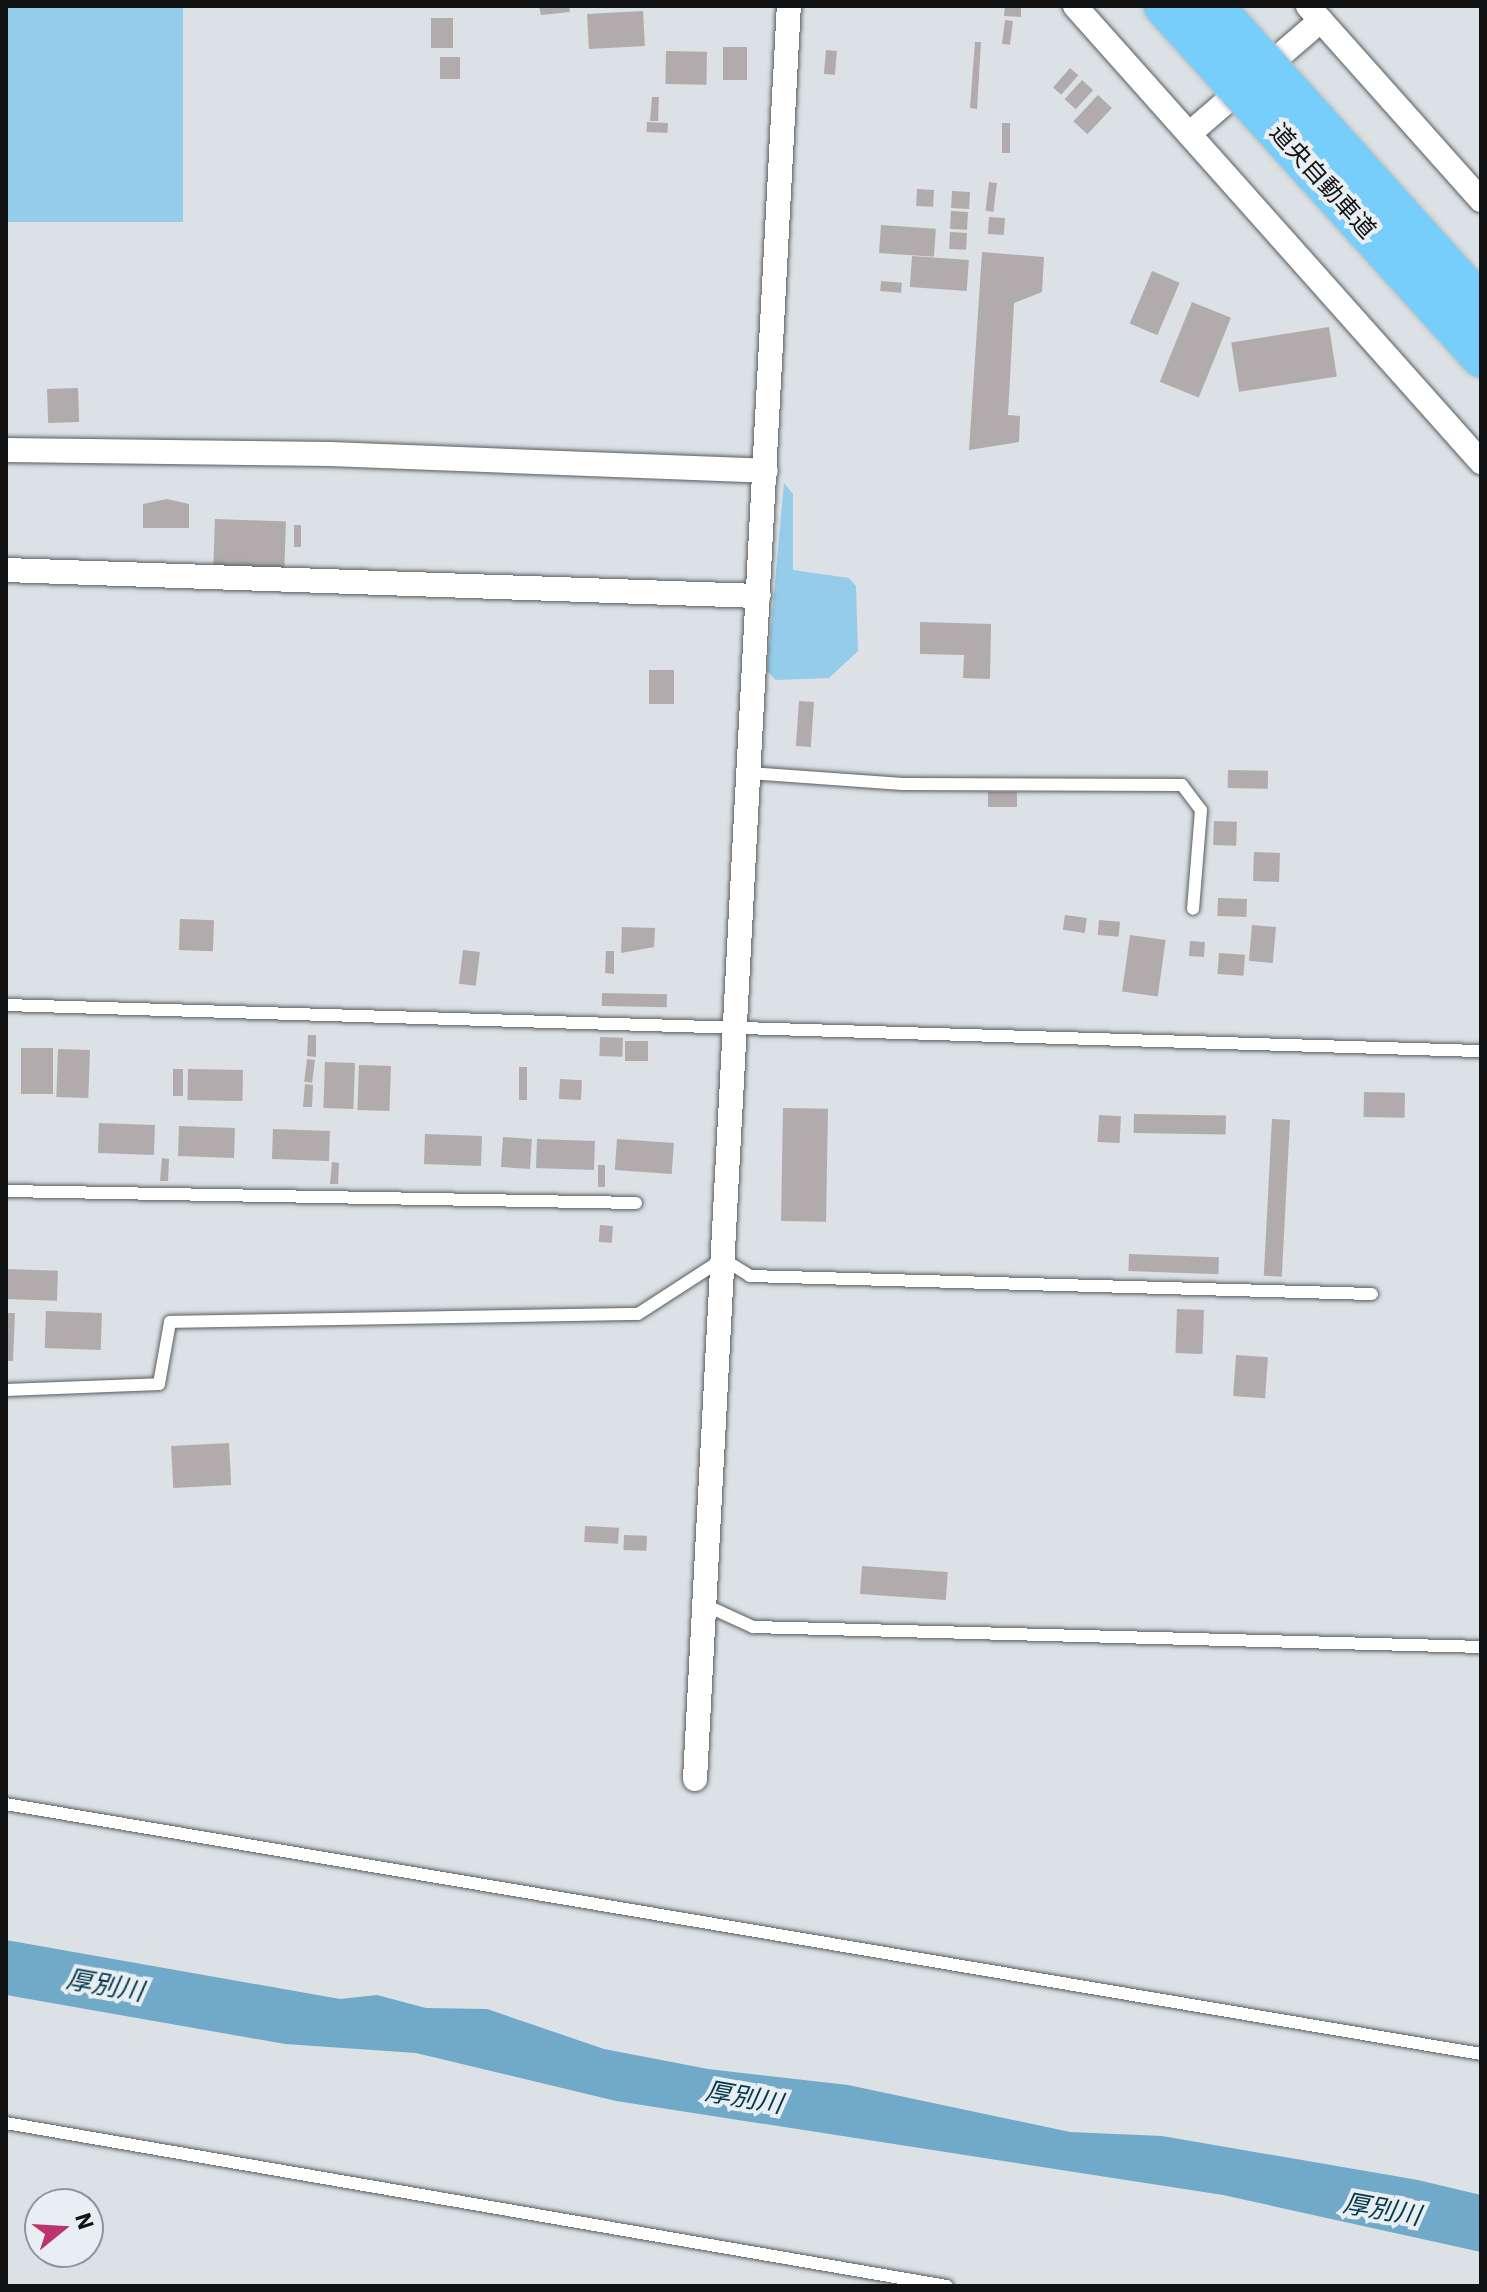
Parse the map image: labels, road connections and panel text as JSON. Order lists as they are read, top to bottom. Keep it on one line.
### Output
{"streets":{"highway":["道央自動車道"]},"water":["厚別川"],"north":"right"}
